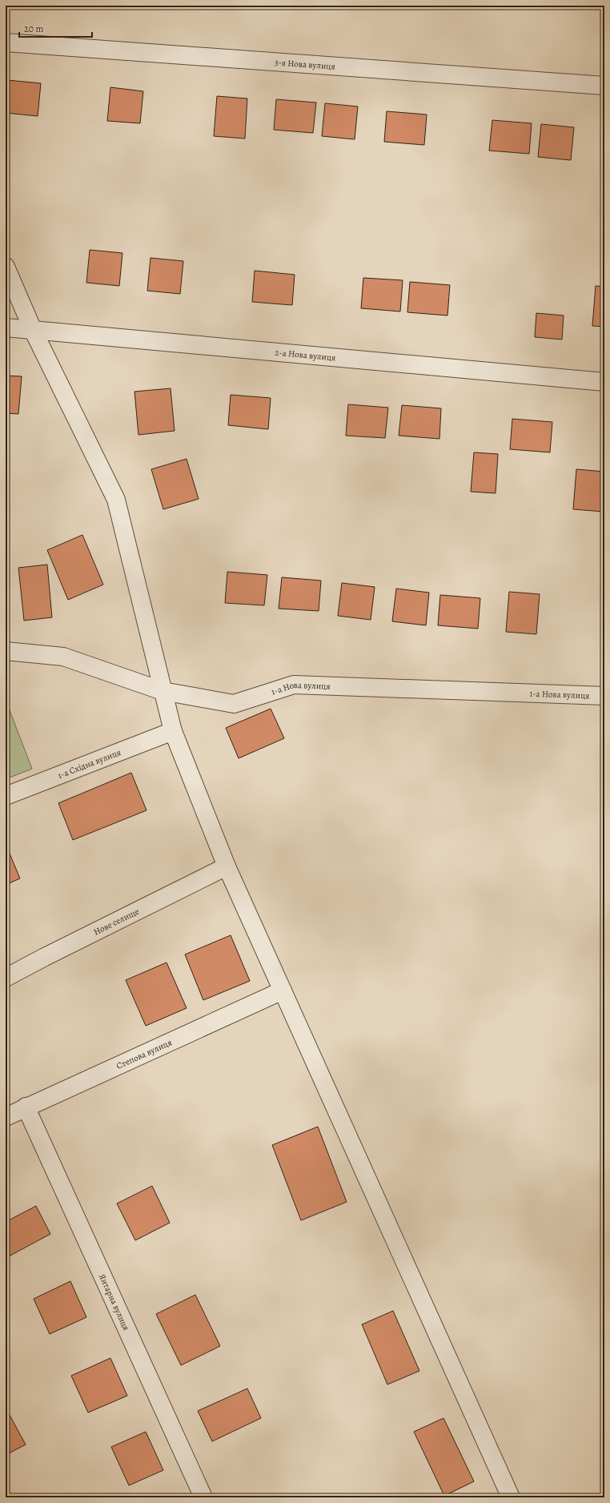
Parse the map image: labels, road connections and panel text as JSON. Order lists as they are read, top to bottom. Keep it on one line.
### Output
{"streets":{"street":["3-я Нова вулиця","2-а Нова вулиця","1-а Нова вулиця","1-а Східна вулиця","Нове селище","Степова вулиця","Янтарна вулиця"]},"crossings":[["Степова вулиця","Янтарна вулиця"]],"scale_bar":"20 m"}
